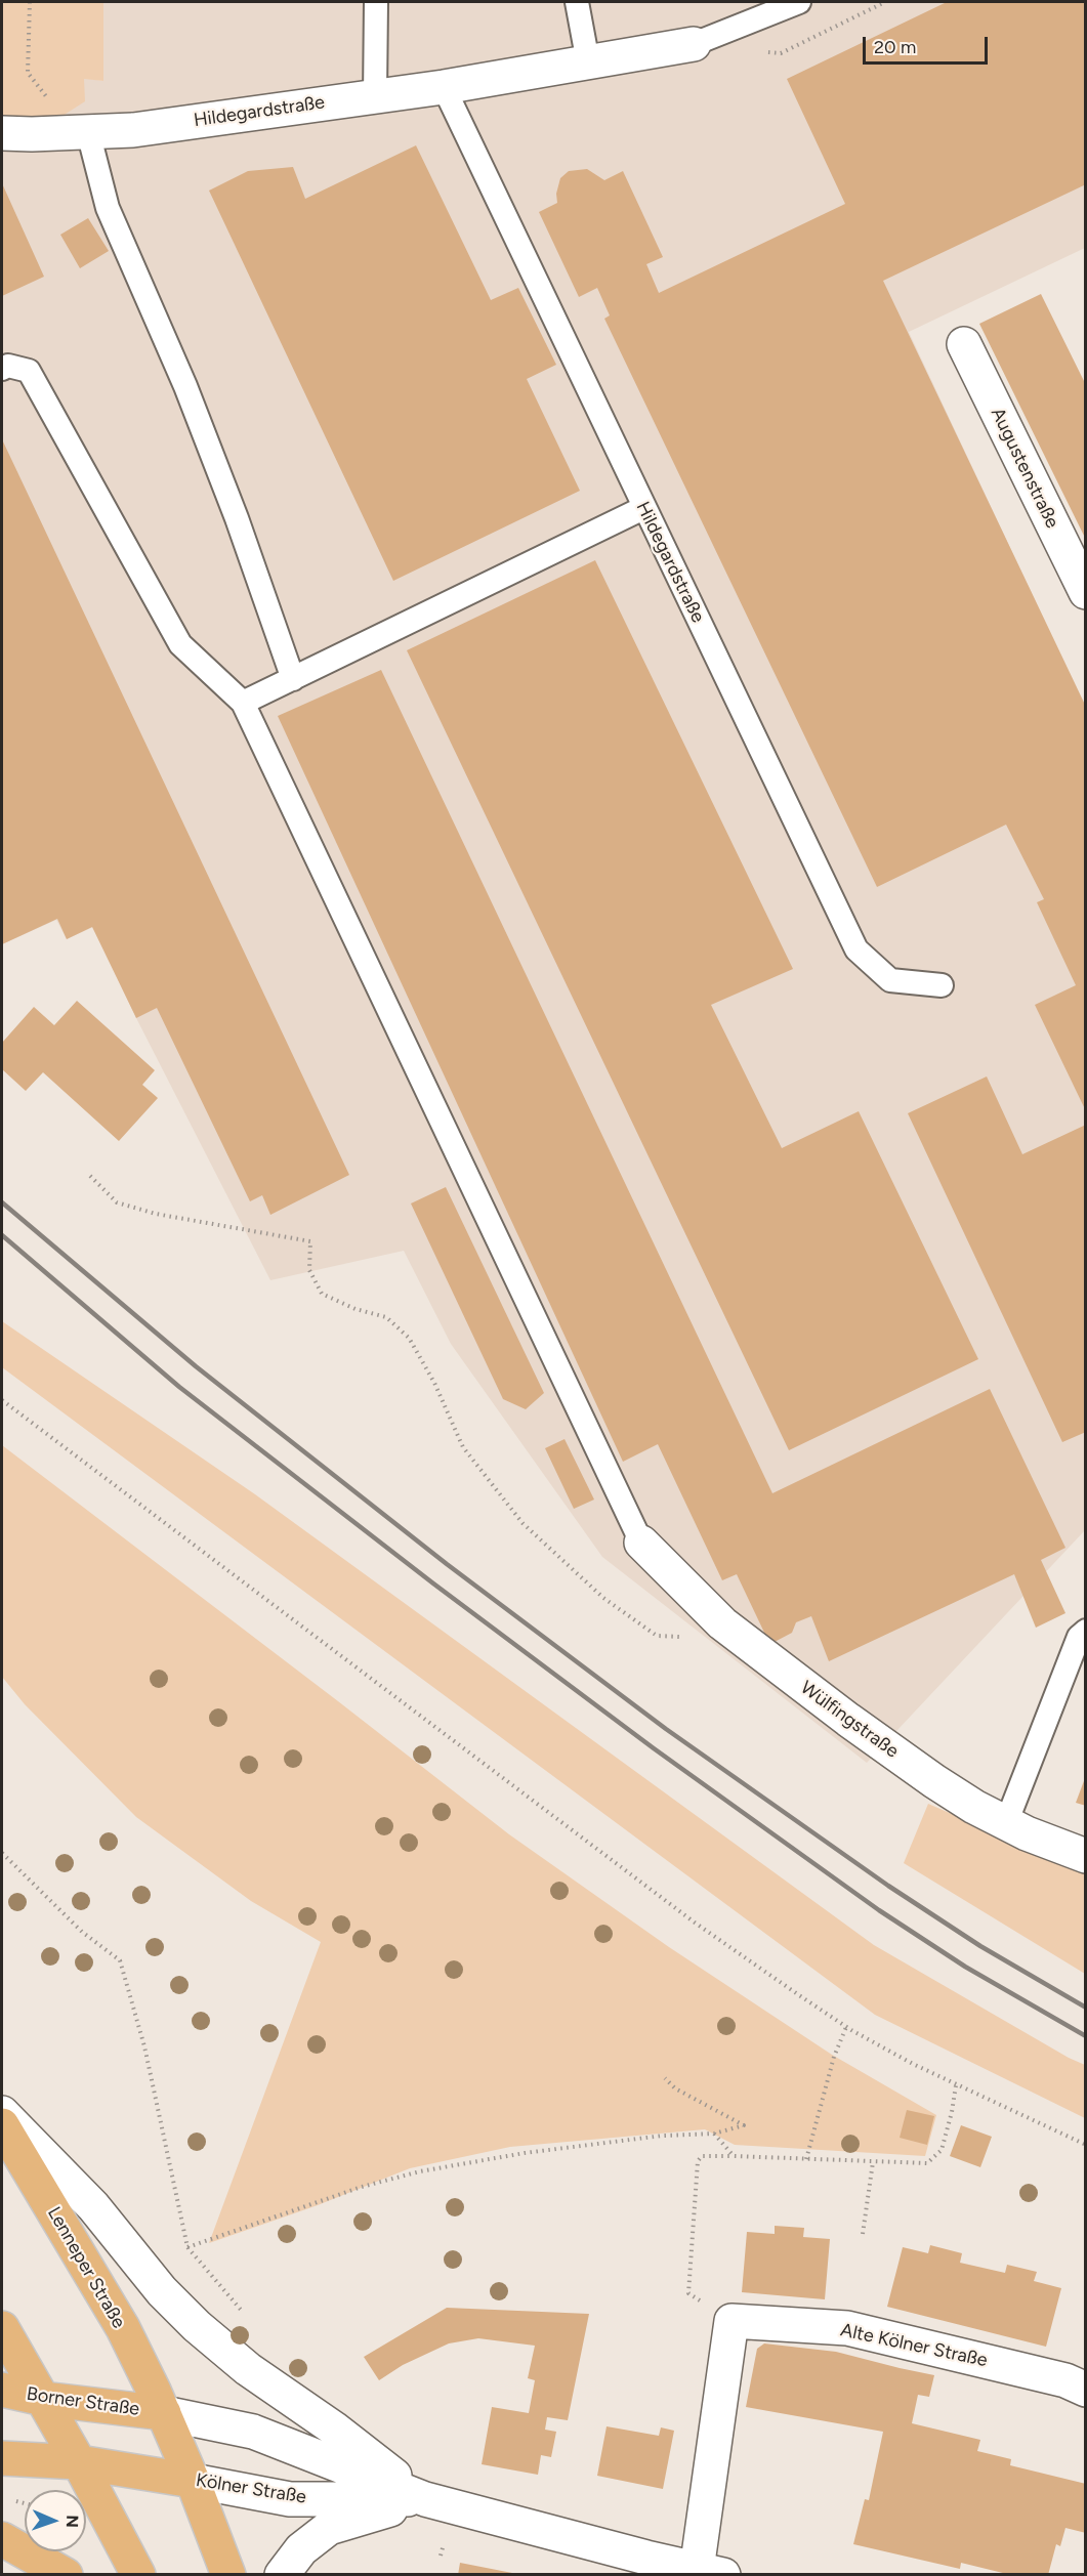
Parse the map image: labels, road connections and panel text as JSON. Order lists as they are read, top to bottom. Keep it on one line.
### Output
{"streets":{"main road":["Lenneper Straße","Borner Straße","Kölner Straße"],"street":["Hildegardstraße","Augustenstraße","Wülfingstraße","Alte Kölner Straße"]},"crossings":[["Lenneper Straße","Borner Straße"],["Lenneper Straße","Kölner Straße"],["Borner Straße","Kölner Straße"]],"scale_bar":"20 m","north":"right"}
